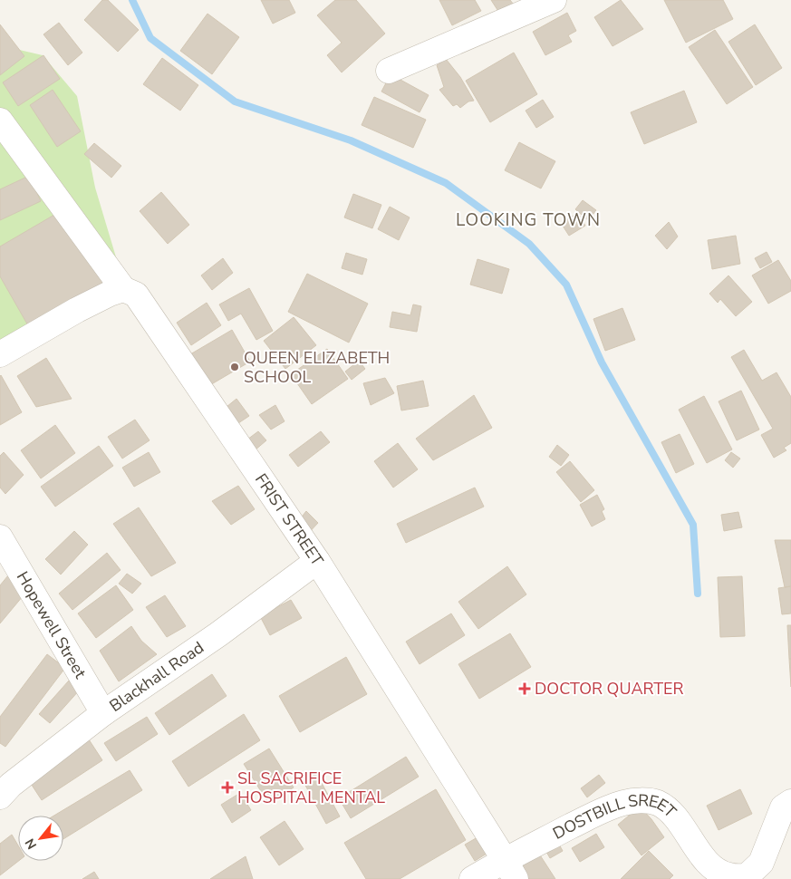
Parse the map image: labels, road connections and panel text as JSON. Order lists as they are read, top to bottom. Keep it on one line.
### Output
{"streets":{"street":["FRIST STREET","Hopewell Street","Blackhall Road","DOSTBILL SREET"]},"crossings":[["FRIST STREET","Blackhall Road"],["FRIST STREET","DOSTBILL SREET"],["Hopewell Street","Blackhall Road"]],"districts":["LOOKING TOWN"],"places":{"other":["QUEEN ELIZABETH SCHOOL"],"health":["DOCTOR QUARTER","SL SACRIFICE HOSPITAL MENTAL"]},"north":"bottom left"}
